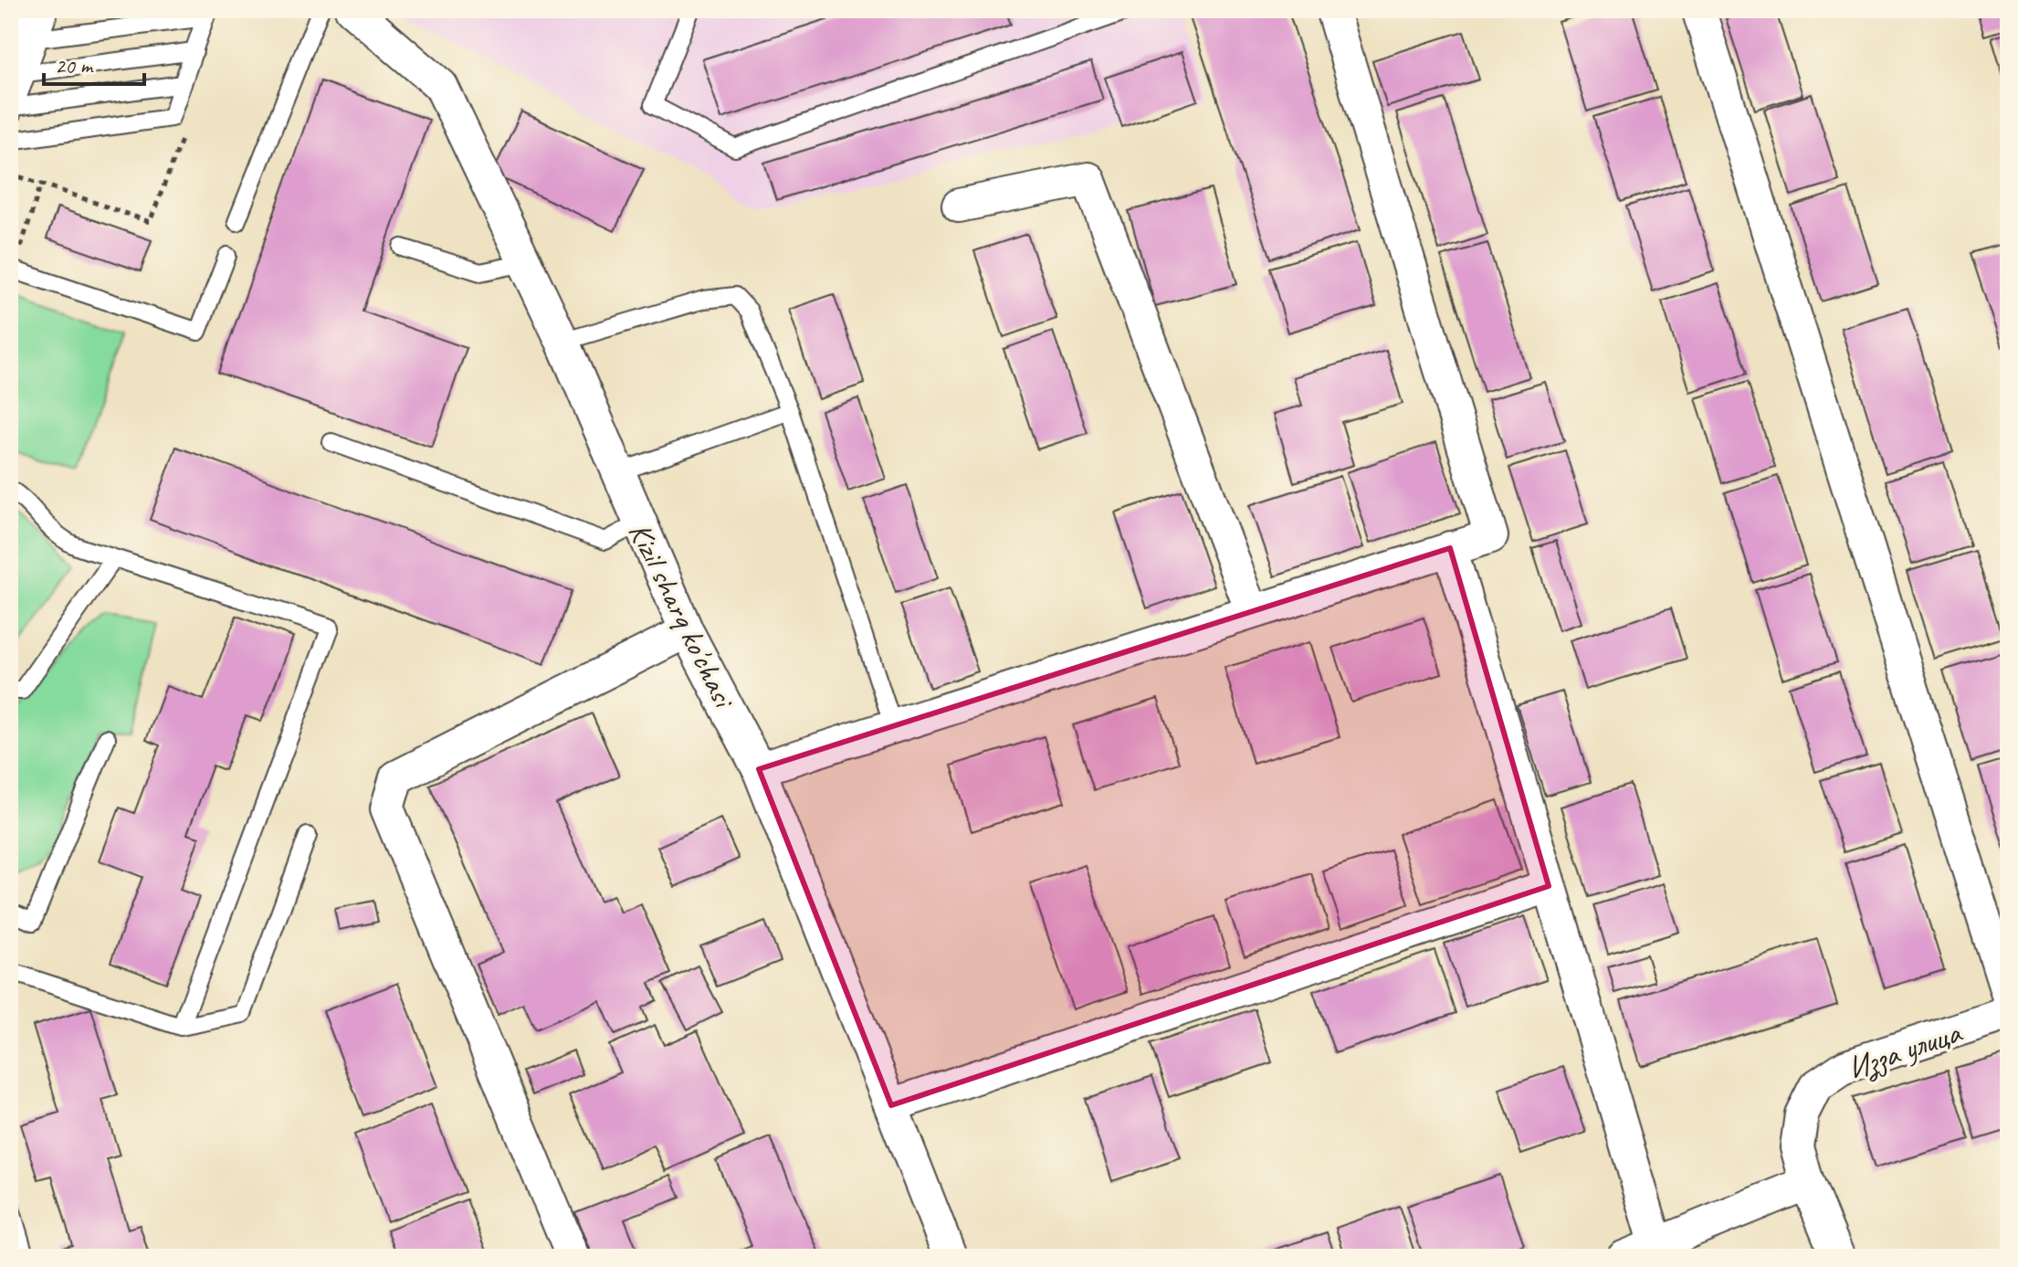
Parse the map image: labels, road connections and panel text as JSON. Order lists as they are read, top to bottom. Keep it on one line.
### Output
{"streets":{"street":["Kizil sharq ko'chasi","Изза улица"]},"scale_bar":"20 m"}
